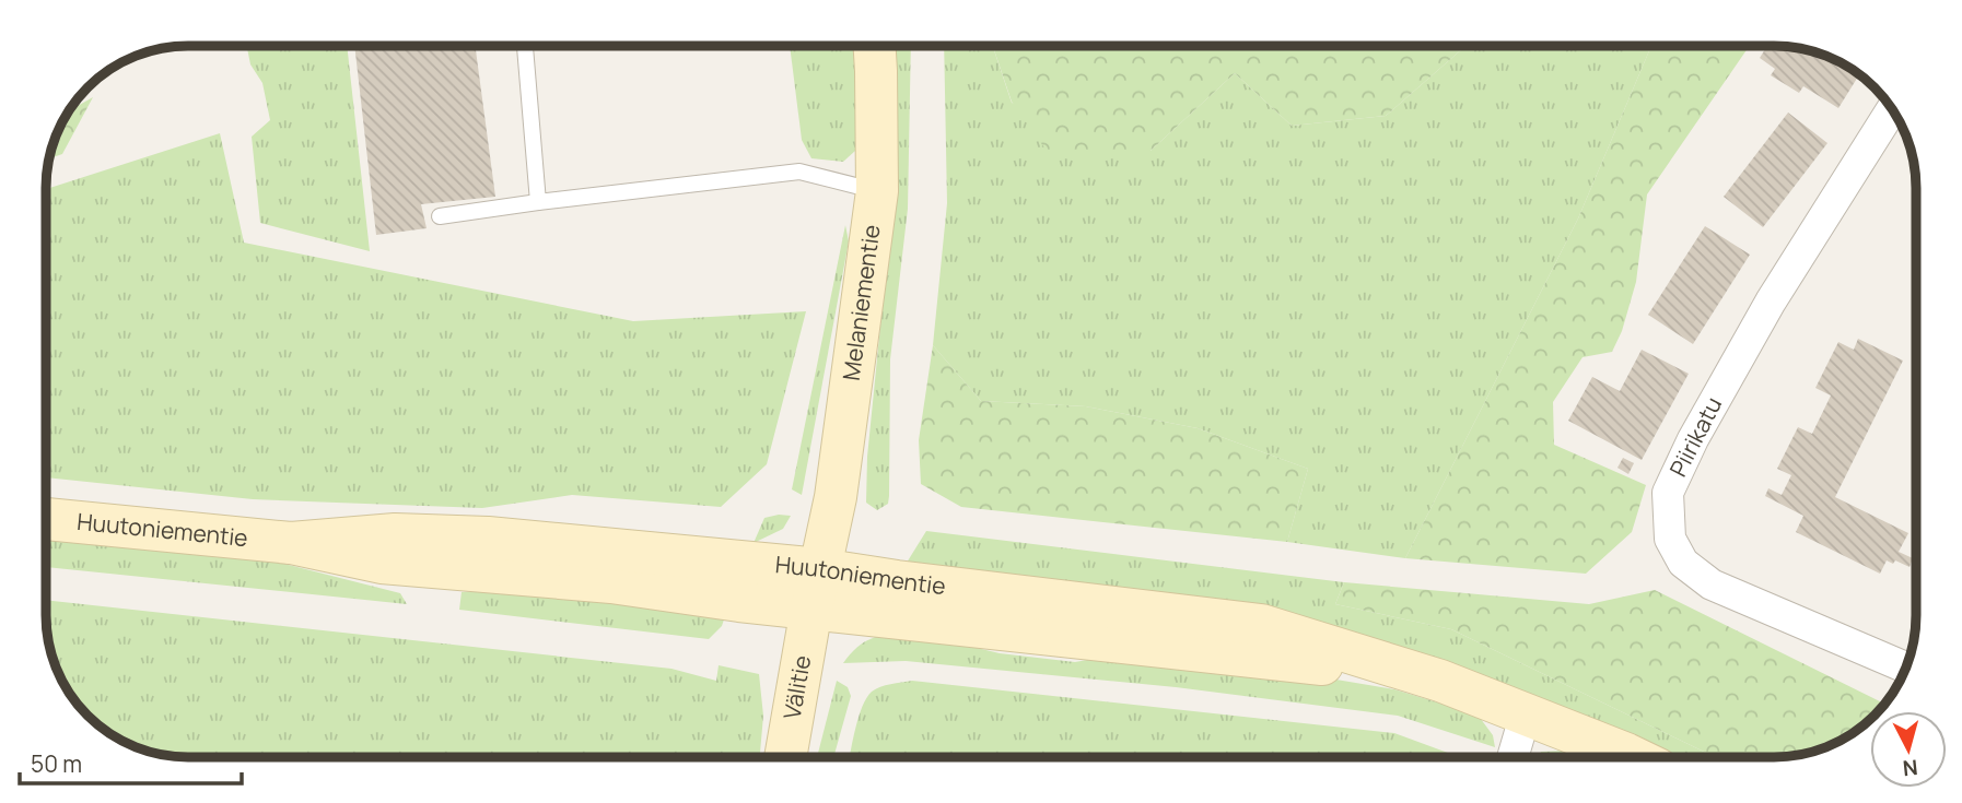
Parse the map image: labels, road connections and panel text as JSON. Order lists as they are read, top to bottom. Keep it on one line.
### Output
{"streets":{"main road":["Melaniementie","Huutoniementie","Välitie"],"street":["Piirikatu"]},"crossings":[["Melaniementie","Huutoniementie"],["Melaniementie","Välitie"],["Huutoniementie","Välitie"]],"scale_bar":"50 m","north":"bottom"}
